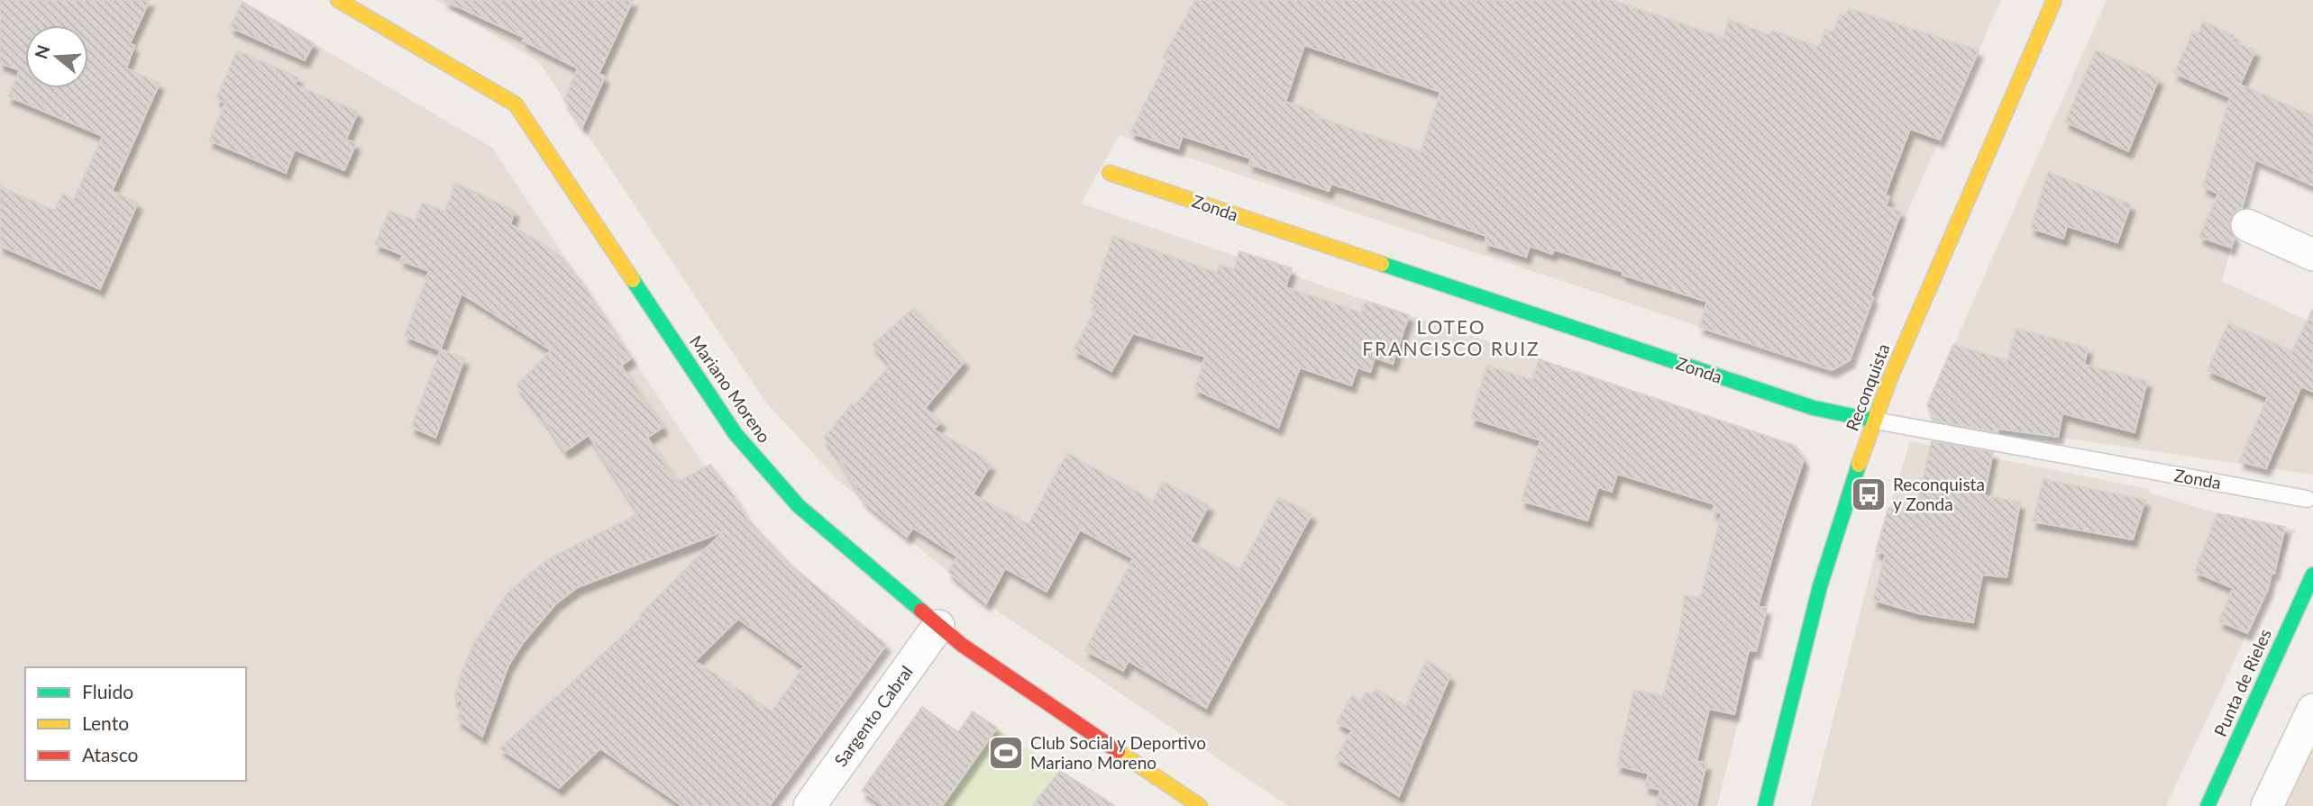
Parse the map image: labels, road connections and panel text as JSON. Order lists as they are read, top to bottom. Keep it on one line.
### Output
{"streets":{"street":["Zonda","Reconquista","Mariano Moreno","Punta de Rieles","Sargento Cabral"]},"crossings":[["Zonda","Reconquista"],["Mariano Moreno","Sargento Cabral"]],"districts":["LOTEO FRANCISCO RUIZ"],"places":{"bus stop":["Reconquista y Zonda"],"sports":["Club Social y Deportivo Mariano Moreno"]},"legend":["Fluido","Lento","Atasco"],"north":"left"}
